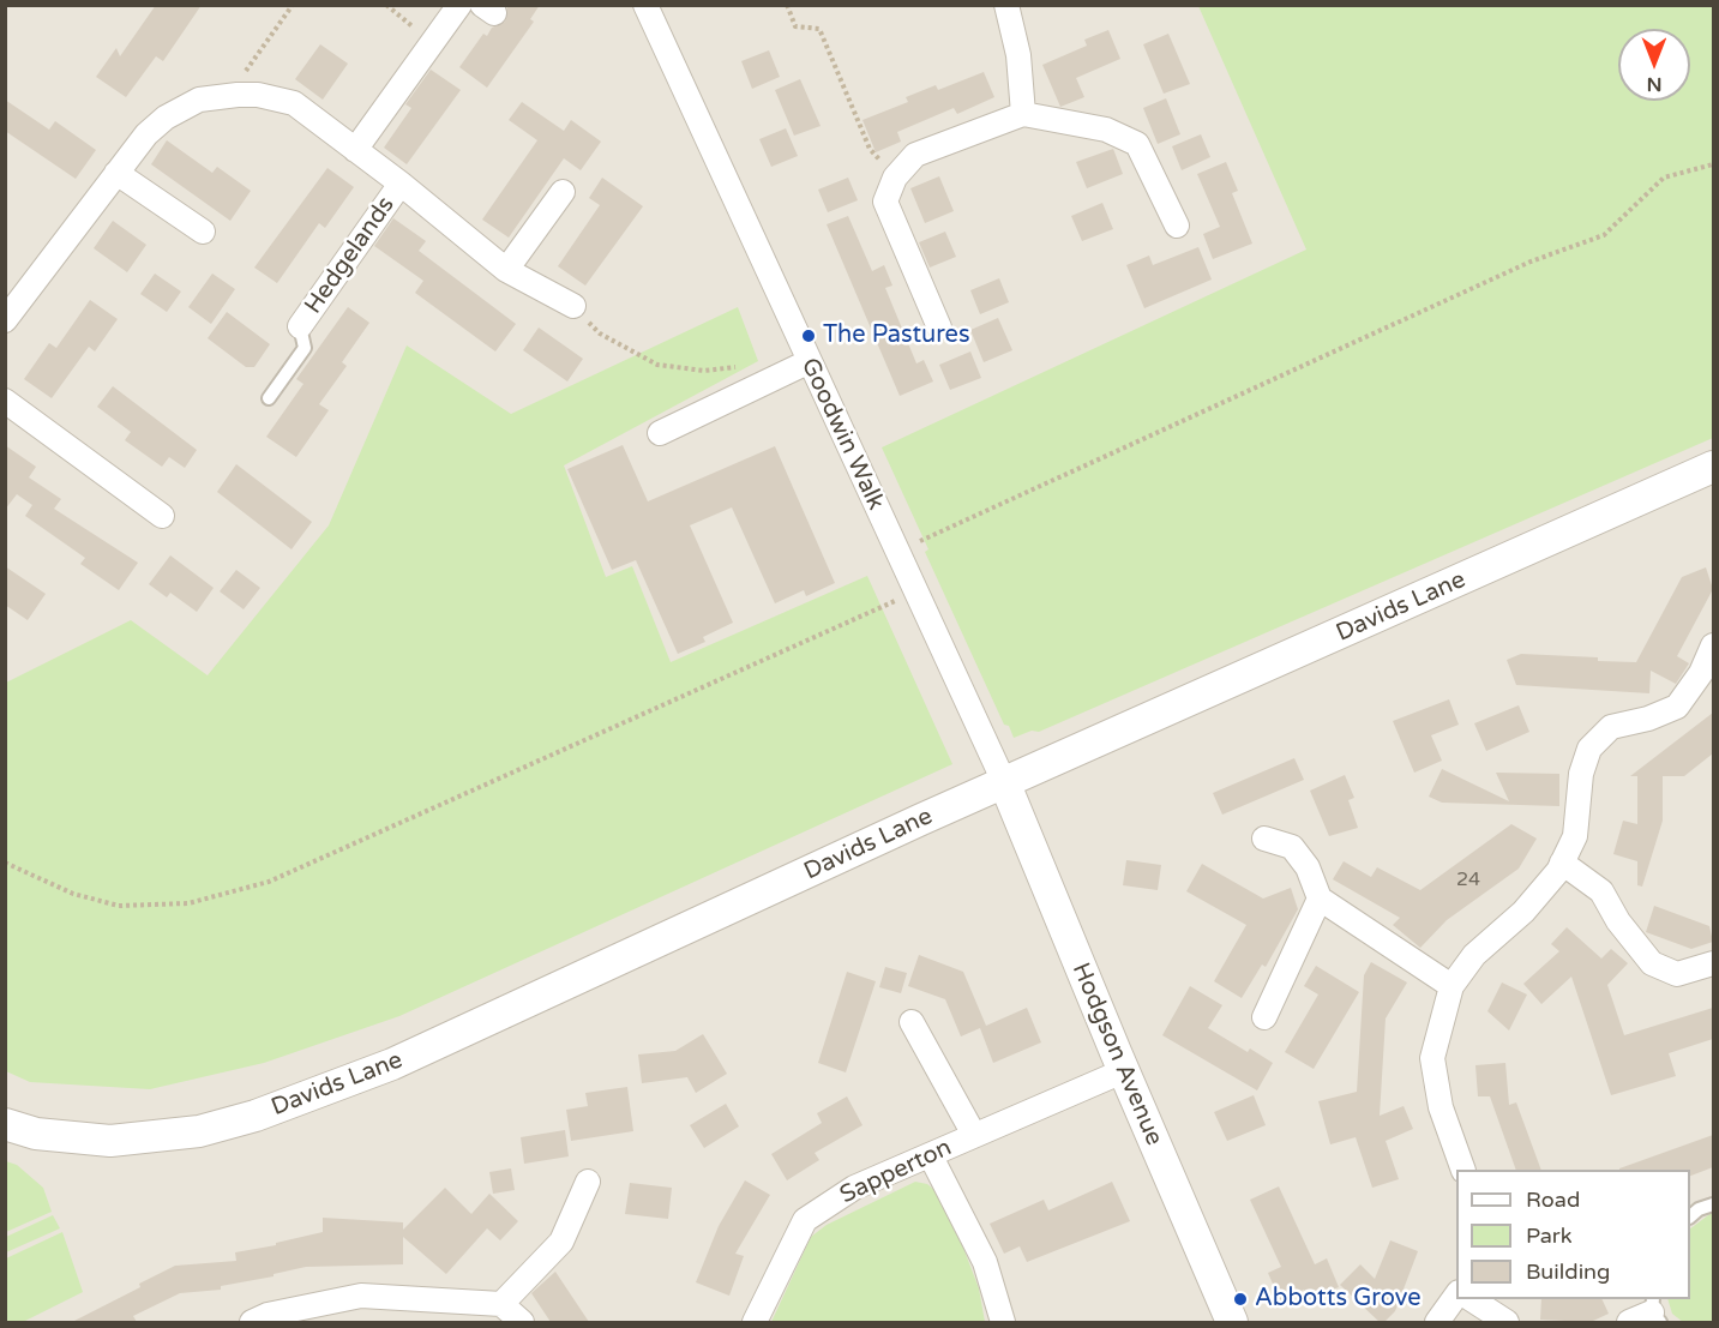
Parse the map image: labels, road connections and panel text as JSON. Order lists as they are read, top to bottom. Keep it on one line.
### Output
{"streets":{"street":["Hedgelands","Goodwin Walk","Davids Lane","Hodgson Avenue","Sapperton"]},"crossings":[["Goodwin Walk","Davids Lane"],["Goodwin Walk","Hodgson Avenue"],["Davids Lane","Hodgson Avenue"],["Hodgson Avenue","Sapperton"]],"places":["The Pastures","Abbotts Grove"],"house_numbers":["24"],"legend":["Road","Park","Building"],"north":"bottom"}
